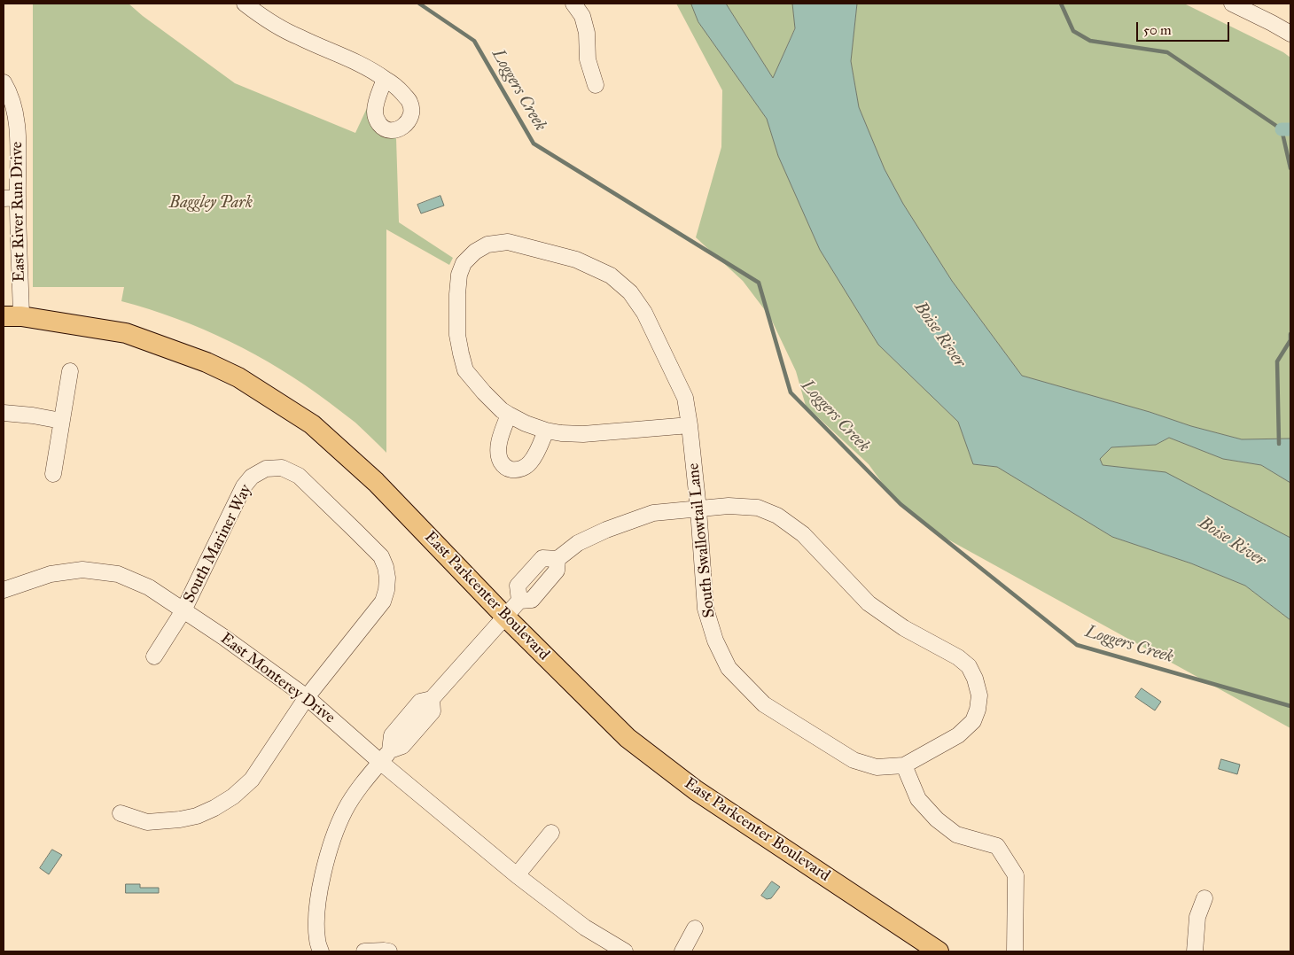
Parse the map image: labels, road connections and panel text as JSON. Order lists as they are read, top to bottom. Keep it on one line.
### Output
{"streets":{"main road":["East Parkcenter Boulevard"],"street":["East River Run Drive","South Swallowtail Lane","South Mariner Way","East Monterey Drive"]},"crossings":[["East River Run Drive","East Parkcenter Boulevard"],["South Mariner Way","East Monterey Drive"]],"water":["Loggers Creek","Boise River"],"parks":["Baggley Park"],"scale_bar":"50 m"}
